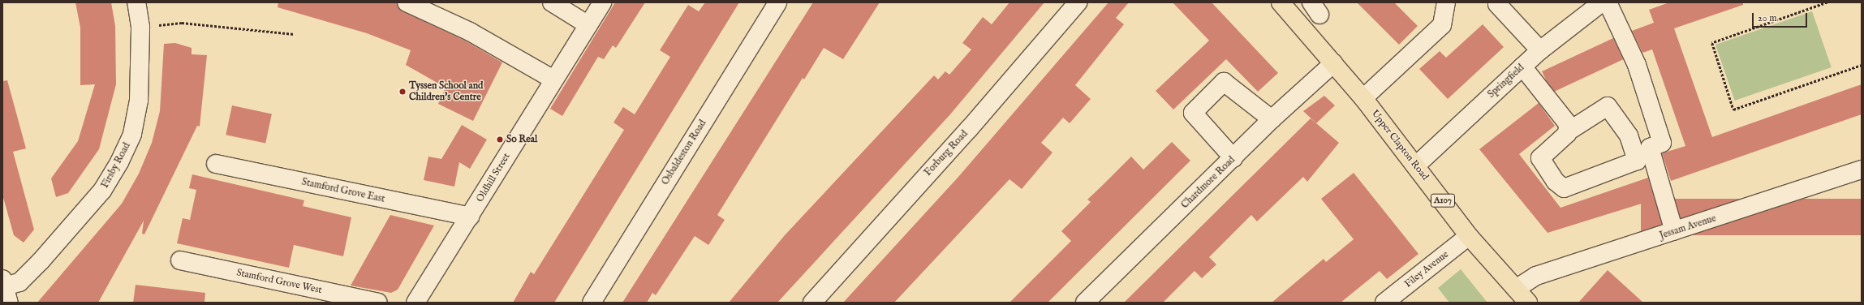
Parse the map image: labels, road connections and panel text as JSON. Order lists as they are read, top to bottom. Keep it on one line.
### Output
{"streets":{"highway":["Upper Clapton Road","A107"],"street":["Springfield","Osbaldeston Road","Forburg Road","Firsby Road","Oldhill Street","Chardmore Road","Stamford Grove East","Jessam Avenue","Filey Avenue","Stamford Grove West"]},"crossings":[["Springfield","Upper Clapton Road"],["Upper Clapton Road","Chardmore Road"],["Upper Clapton Road","A107"],["Upper Clapton Road","Jessam Avenue"],["Upper Clapton Road","Filey Avenue"],["Oldhill Street","Stamford Grove East"],["Chardmore Road","A107"]],"places":["Tyssen School and Children's Centre","So Real"],"scale_bar":"20 m"}
